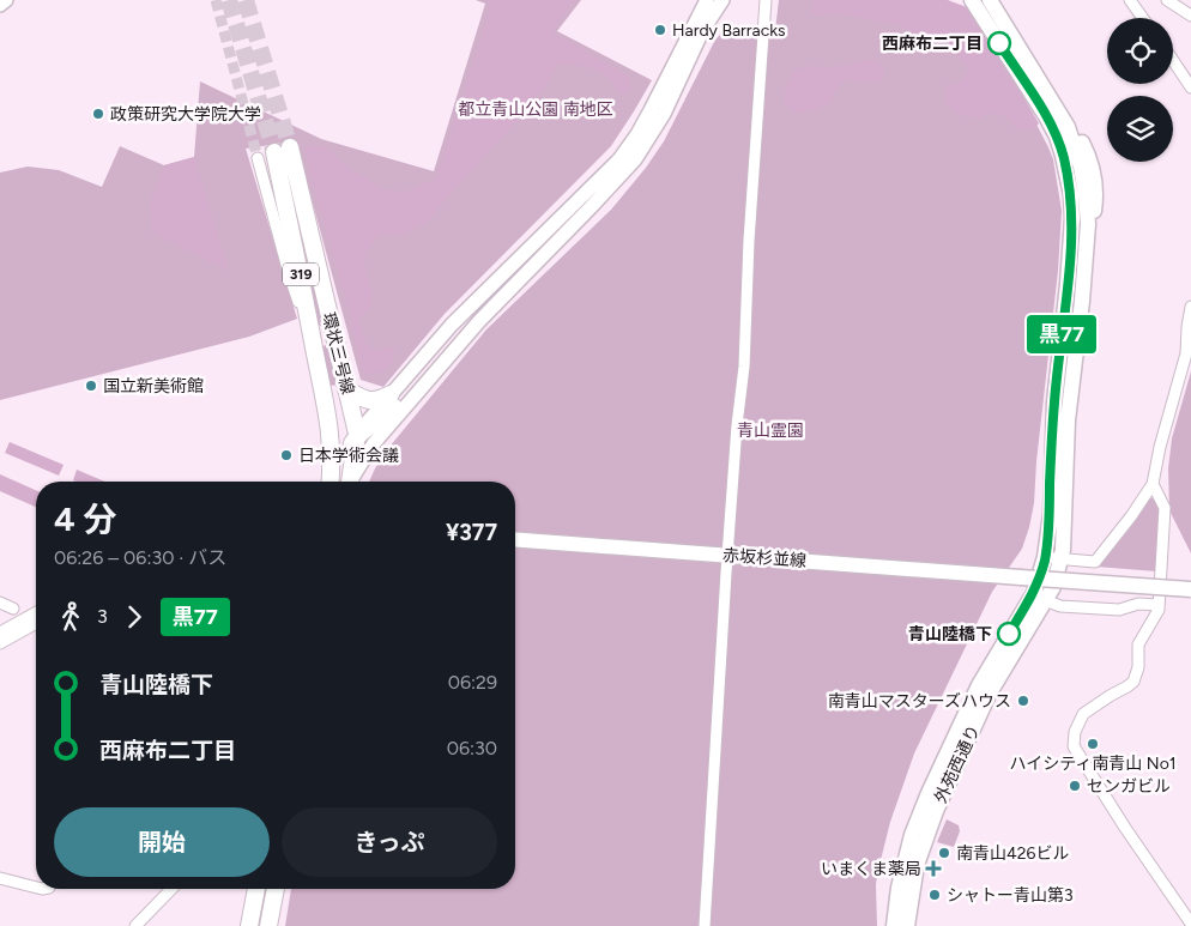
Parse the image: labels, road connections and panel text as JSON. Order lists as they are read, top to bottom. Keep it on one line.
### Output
{"streets":{"main road":["319","環状三号線","赤坂杉並線","外苑西通り"]},"parks":["都立青山公園 南地区","青山霊園"],"places":{"other":["Hardy Barracks","西麻布二丁目","政策研究大学院大学","国立新美術館","日本学術会議","青山陸橋下","南青山マスターズハウス","ハイシティ南青山 No1","センガビル","南青山426ビル","シャトー青山第3"],"health":["いまくま薬局"]},"lines":["bus line 黒77"],"page":{"on_map":"黒77","heading":["4 分","06:26 – 06:30 · バス","¥377"],"legs":["3","黒77"],"list":[{"name":"青山陸橋下","value":"06:29"},{"name":"西麻布二丁目","value":"06:30"}],"buttons":["開始","きっぷ"]}}
